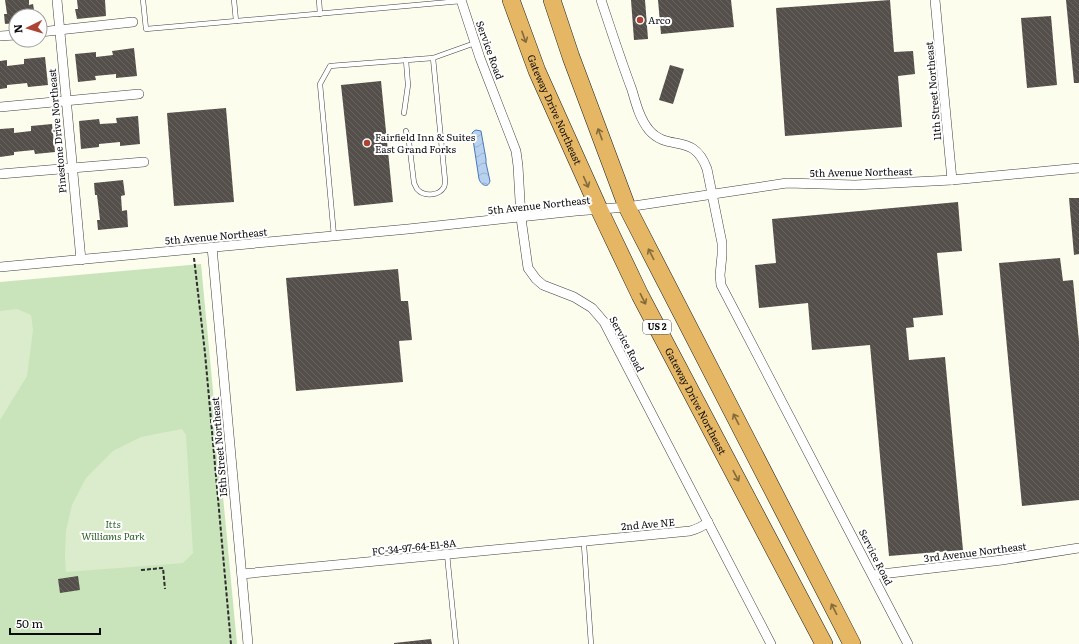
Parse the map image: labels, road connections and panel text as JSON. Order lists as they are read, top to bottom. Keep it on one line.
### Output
{"streets":{"highway":["Gateway Drive Northeast","US 2"],"street":["Service Road","11th Street Northeast","Pinestone Drive Northeast","5th Avenue Northeast","15th Street Northeast","2nd Ave NE","FC-34-97-64-E1-8A","3rd Avenue Northeast"]},"crossings":[["Service Road","5th Avenue Northeast"],["Service Road","2nd Ave NE"],["Service Road","3rd Avenue Northeast"],["11th Street Northeast","5th Avenue Northeast"],["Gateway Drive Northeast","5th Avenue Northeast"],["Pinestone Drive Northeast","5th Avenue Northeast"],["5th Avenue Northeast","US 2"],["5th Avenue Northeast","15th Street Northeast"],["15th Street Northeast","FC-34-97-64-E1-8A"],["2nd Ave NE","FC-34-97-64-E1-8A"]],"parks":["Itts Williams Park"],"places":["Arco","Fairfield Inn & Suites East Grand Forks"],"scale_bar":"50 m","north":"left"}
